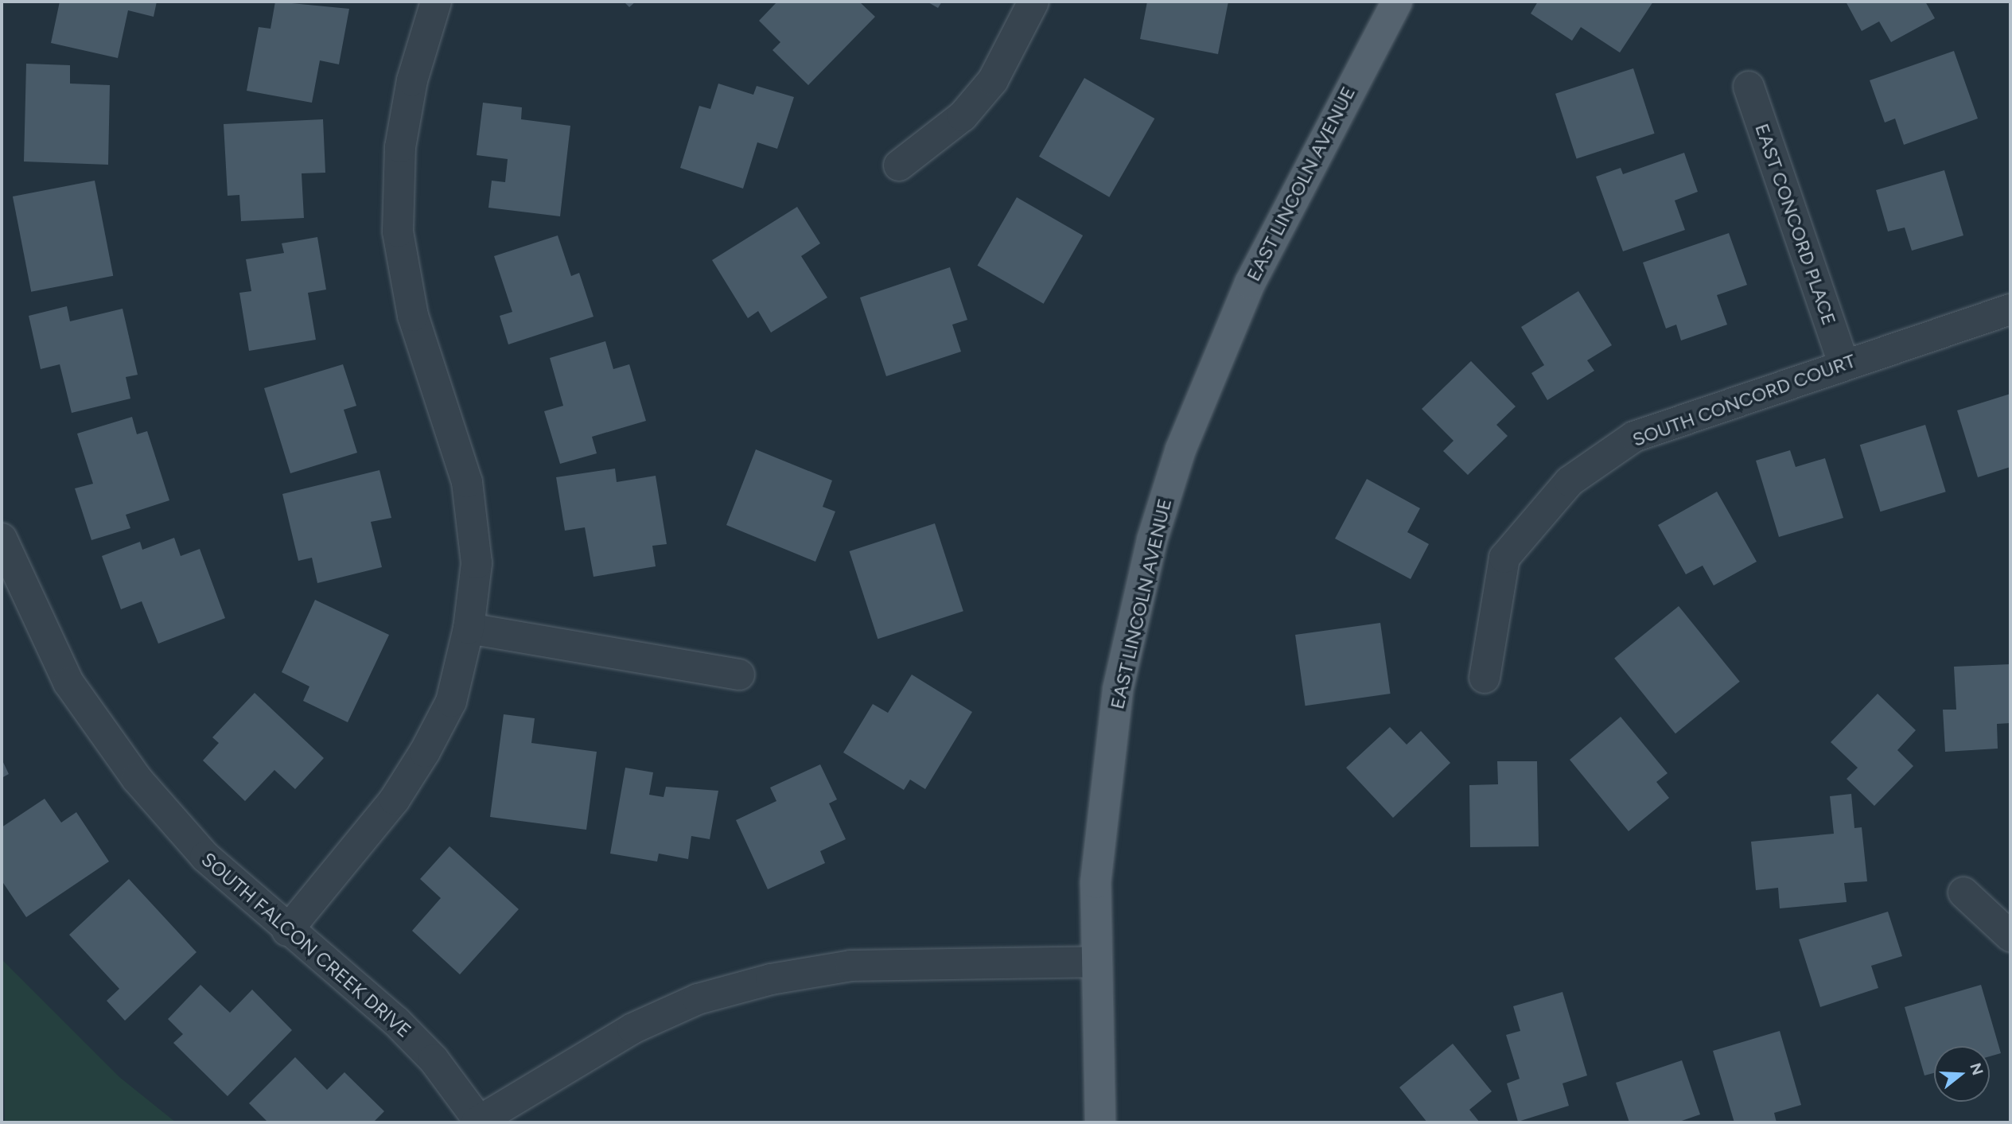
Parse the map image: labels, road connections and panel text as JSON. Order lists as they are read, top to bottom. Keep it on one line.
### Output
{"streets":{"main road":["EAST LINCOLN AVENUE"],"street":["EAST CONCORD PLACE","SOUTH CONCORD COURT","SOUTH FALCON CREEK DRIVE"]},"crossings":[["EAST CONCORD PLACE","SOUTH CONCORD COURT"]],"north":"right"}
